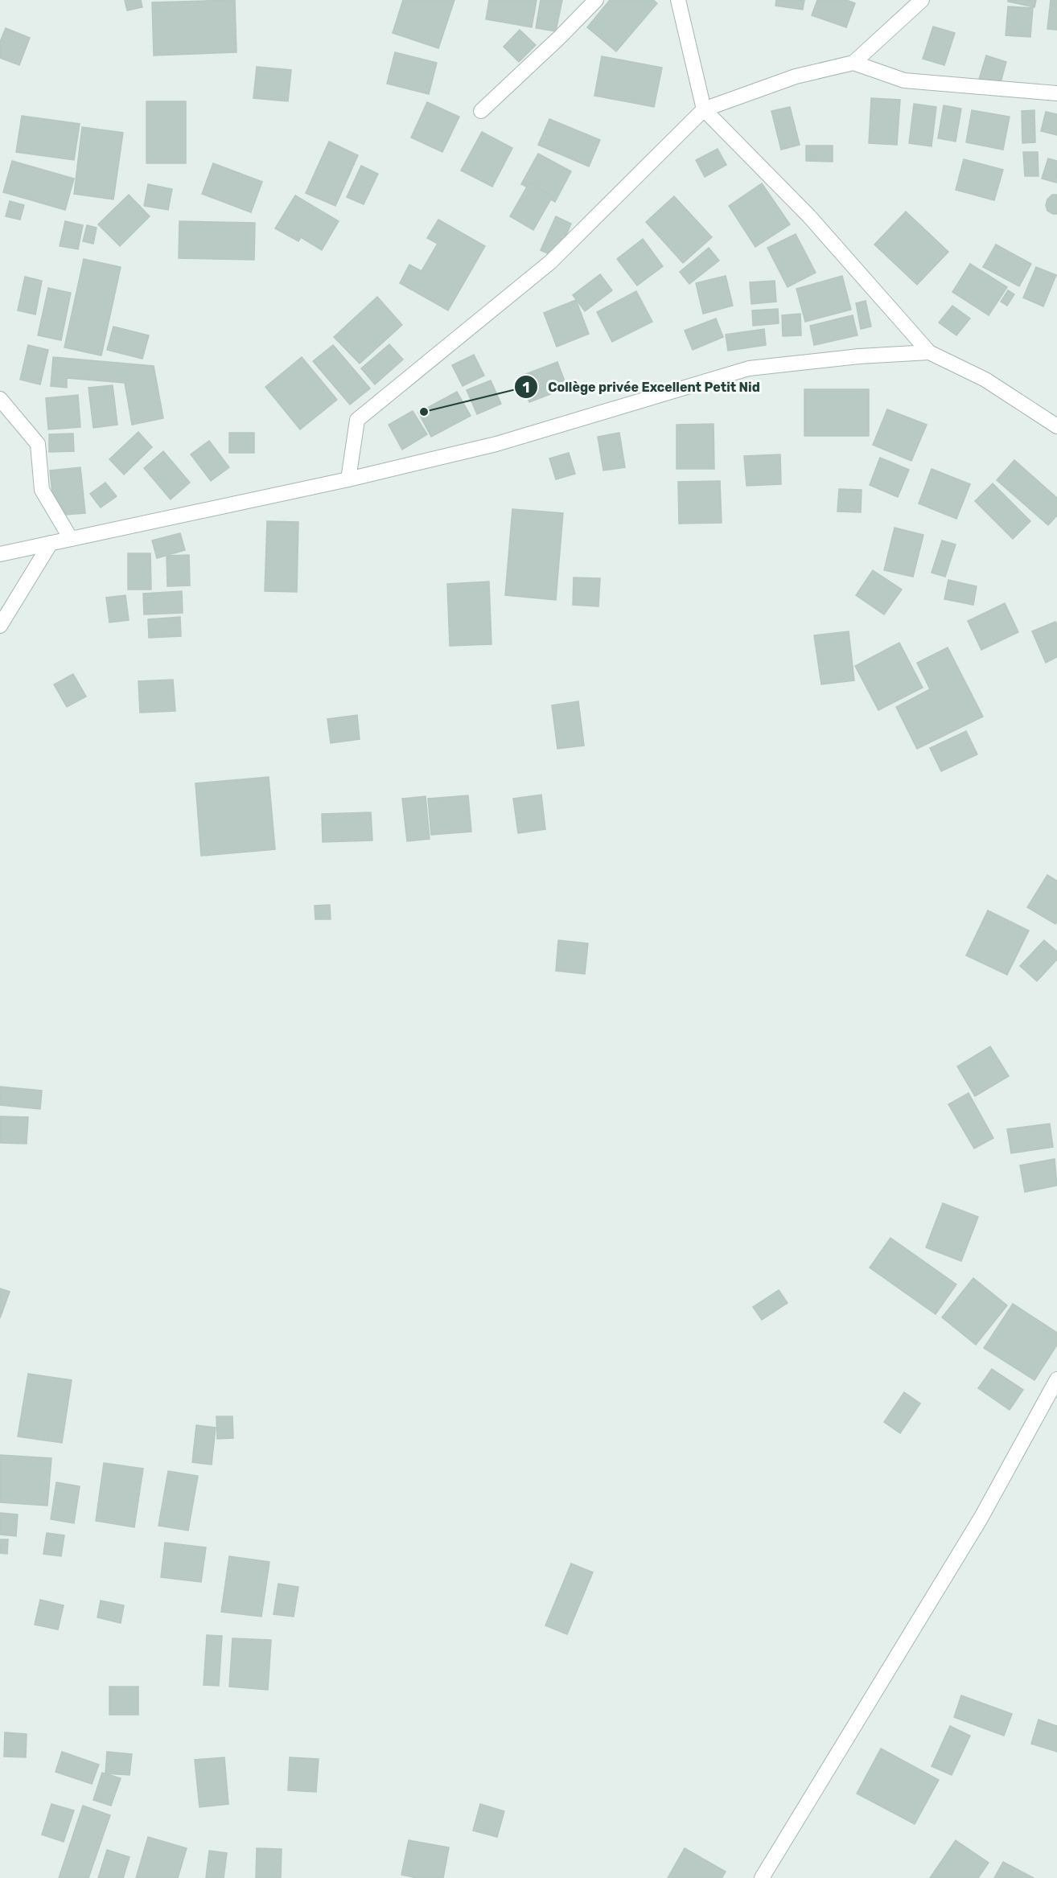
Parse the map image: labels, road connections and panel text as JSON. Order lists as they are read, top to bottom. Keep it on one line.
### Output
{"places":["Collège privée Excellent Petit Nid"]}
